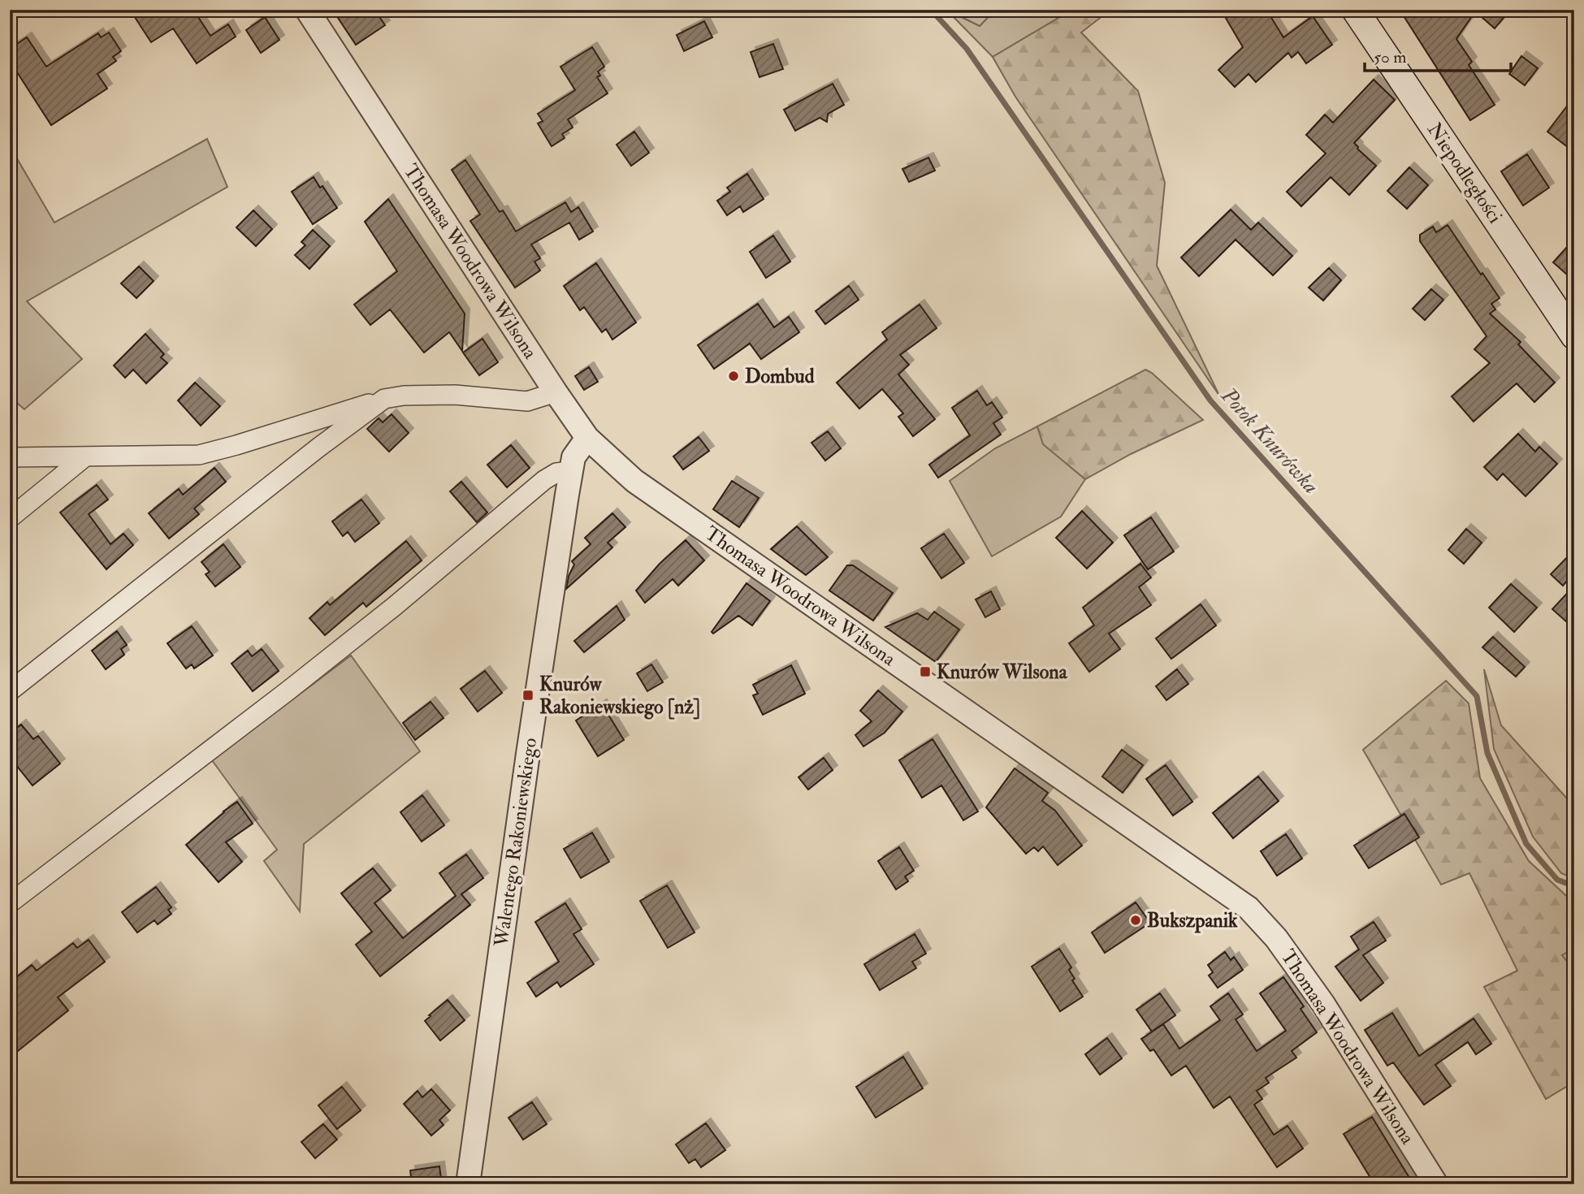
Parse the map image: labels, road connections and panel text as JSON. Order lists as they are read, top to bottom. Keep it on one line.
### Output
{"streets":{"main road":["Niepodległości"],"street":["Thomasa Woodrowa Wilsona","Walentego Rakoniewskiego"]},"crossings":[["Thomasa Woodrowa Wilsona","Walentego Rakoniewskiego"]],"water":["Potok Knurówka"],"places":{"other":["Dombud","Bukszpanik"],"transit":["Knurów Wilsona","Knurów Rakoniewskiego [nż]"]},"scale_bar":"50 m"}
